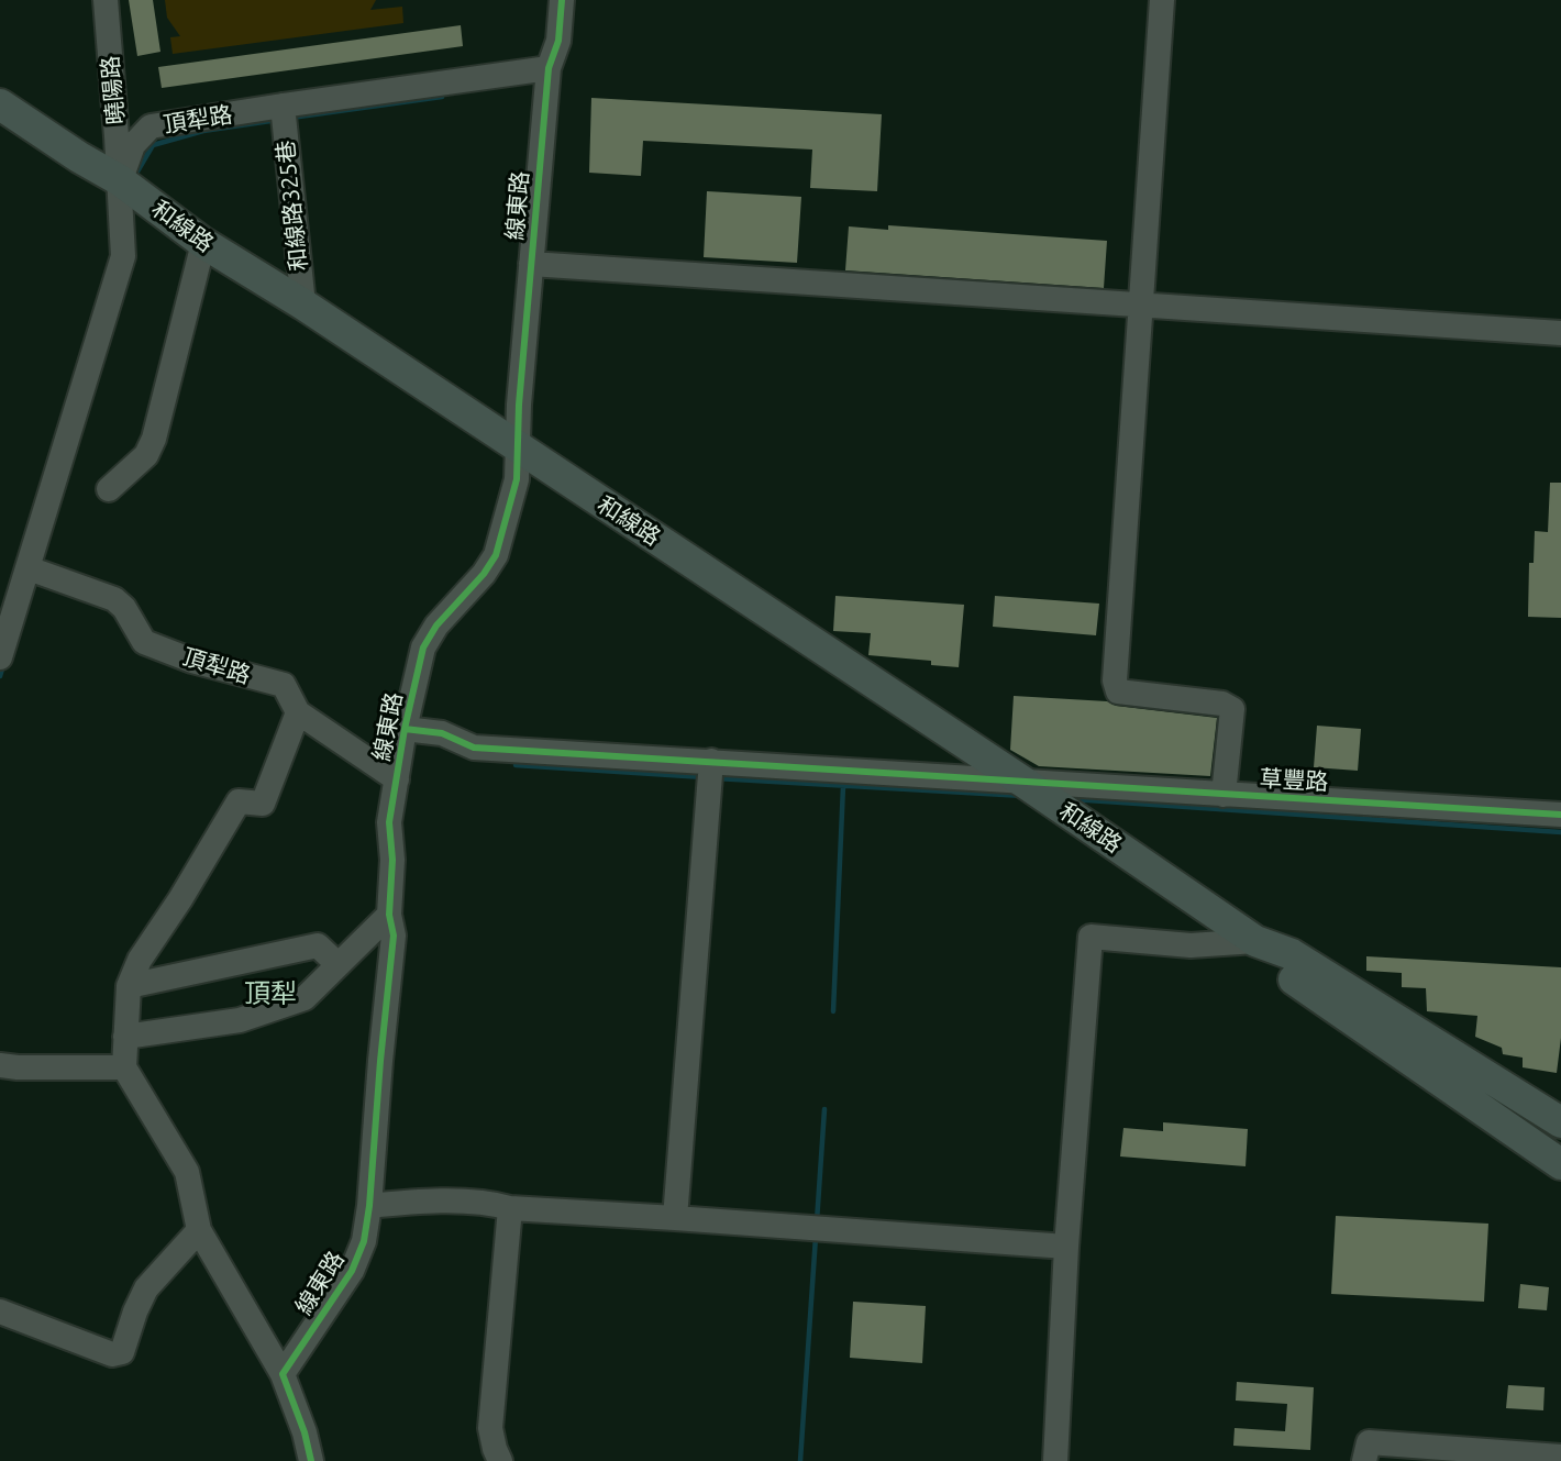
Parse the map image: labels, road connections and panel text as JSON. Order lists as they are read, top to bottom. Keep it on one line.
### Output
{"streets":{"main road":["和線路"],"street":["曉陽路","頂犁路","和線路325巷","線東路","草豐路"]},"crossings":[["曉陽路","頂犁路"],["曉陽路","和線路"],["頂犁路","和線路325巷"],["頂犁路","線東路"],["頂犁路","和線路"],["和線路325巷","和線路"],["線東路","和線路"],["線東路","草豐路"],["和線路","草豐路"]],"districts":["頂犁"]}
